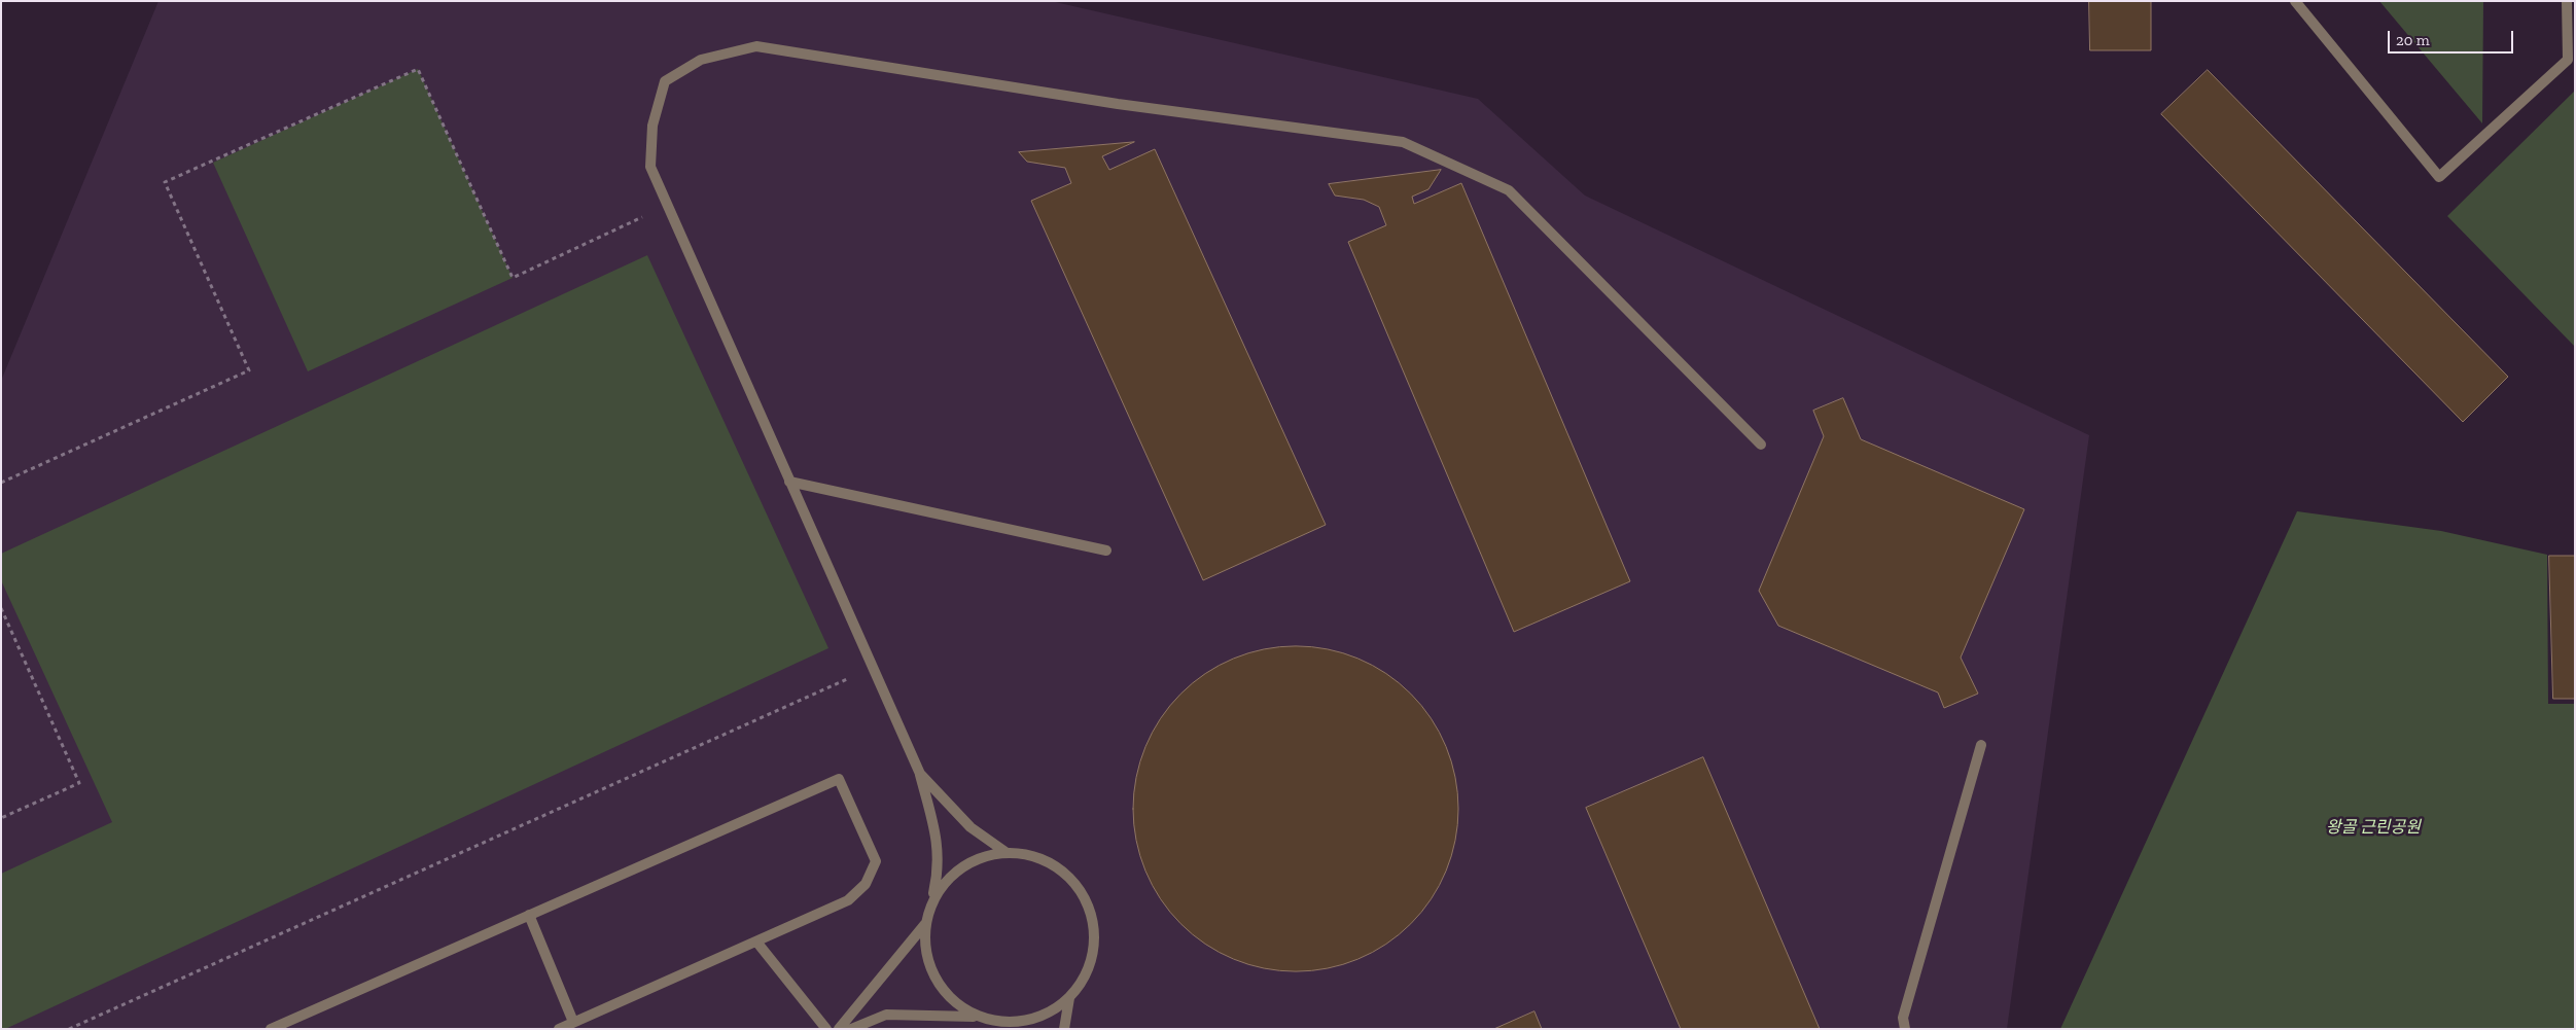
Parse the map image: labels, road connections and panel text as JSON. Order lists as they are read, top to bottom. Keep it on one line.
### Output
{"parks":["왕골 근린공원"],"scale_bar":"20 m"}
